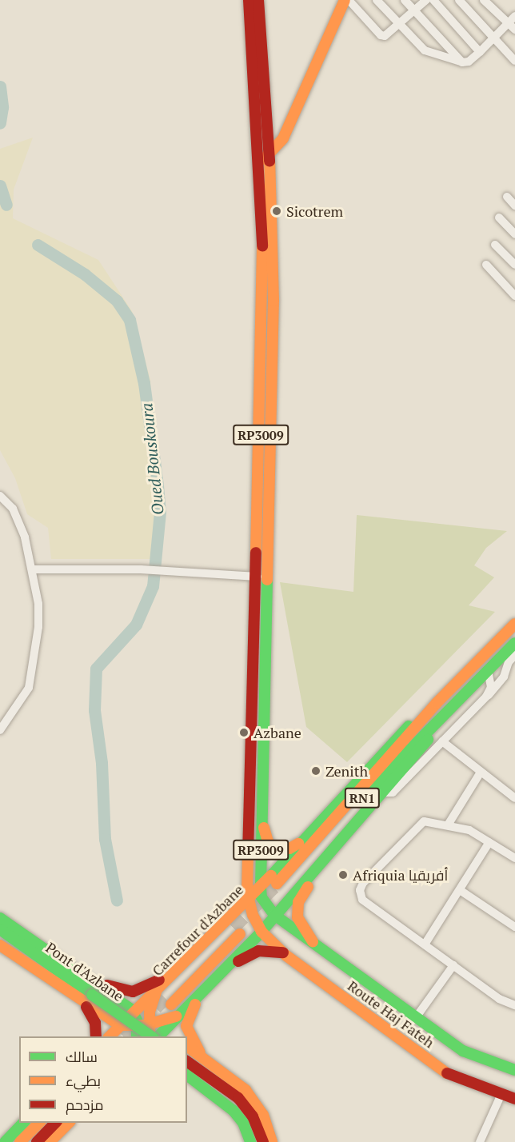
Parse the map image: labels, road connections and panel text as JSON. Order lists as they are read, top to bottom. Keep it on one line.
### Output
{"streets":{"main road":["RP3009","RN1","Carrefour d'Azbane","Pont d'Azbane","Route Haj Fateh"]},"crossings":[["RP3009","Carrefour d'Azbane"],["RP3009","Route Haj Fateh"],["Carrefour d'Azbane","Route Haj Fateh"]],"water":["Oued Bouskoura"],"places":["Sicotrem","Azbane","Zenith","Afriquia أفريقيا"],"legend":["سالك","بطيء","مزدحم"]}
